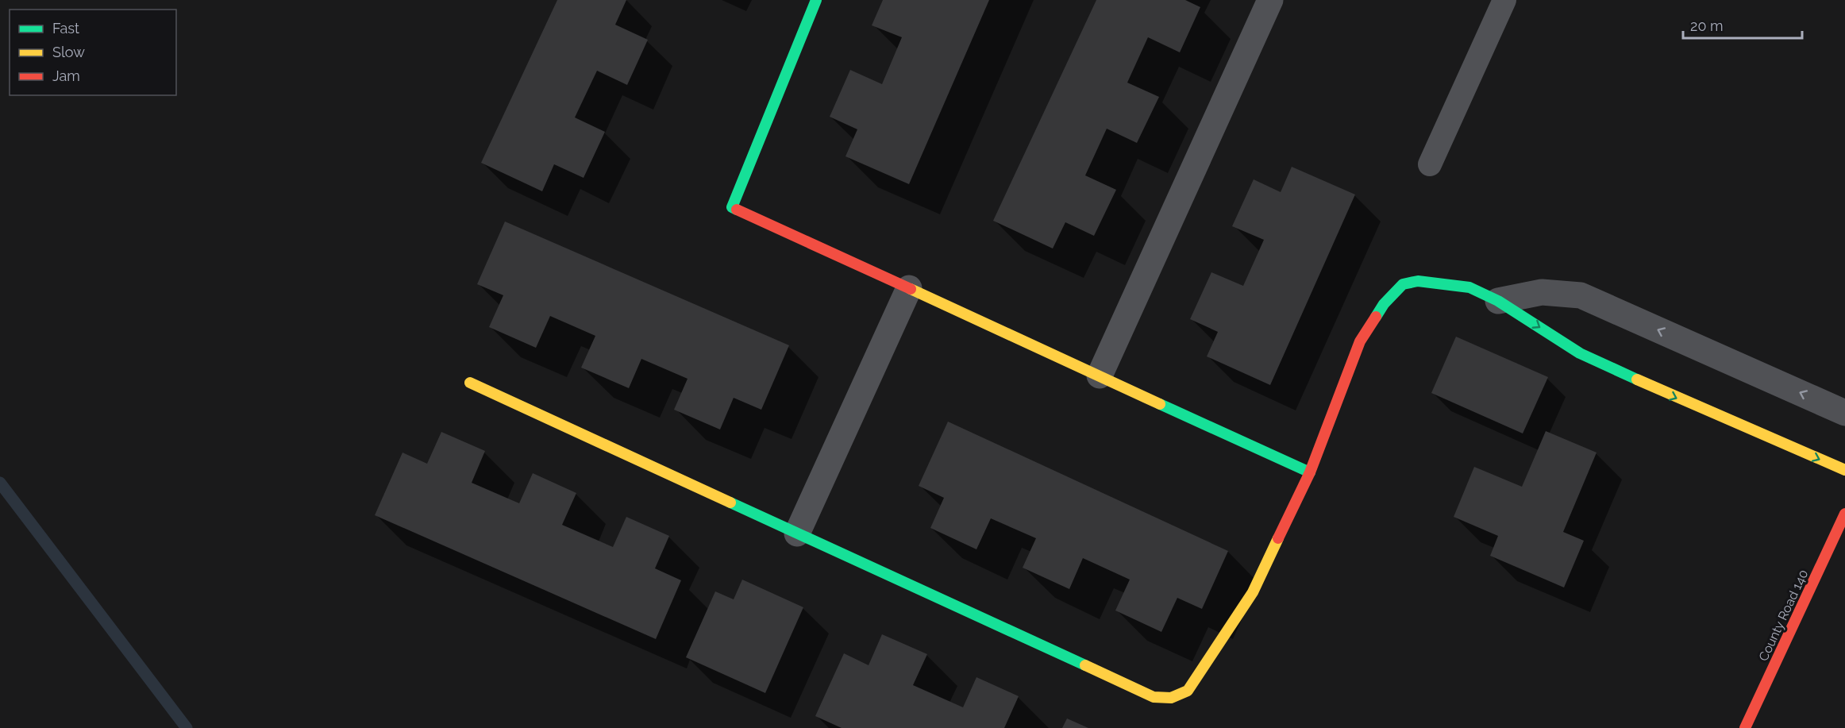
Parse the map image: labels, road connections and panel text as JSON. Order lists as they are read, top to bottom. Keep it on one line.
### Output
{"streets":{"street":["County Road 140"]},"legend":["Fast","Slow","Jam"],"scale_bar":"20 m"}
